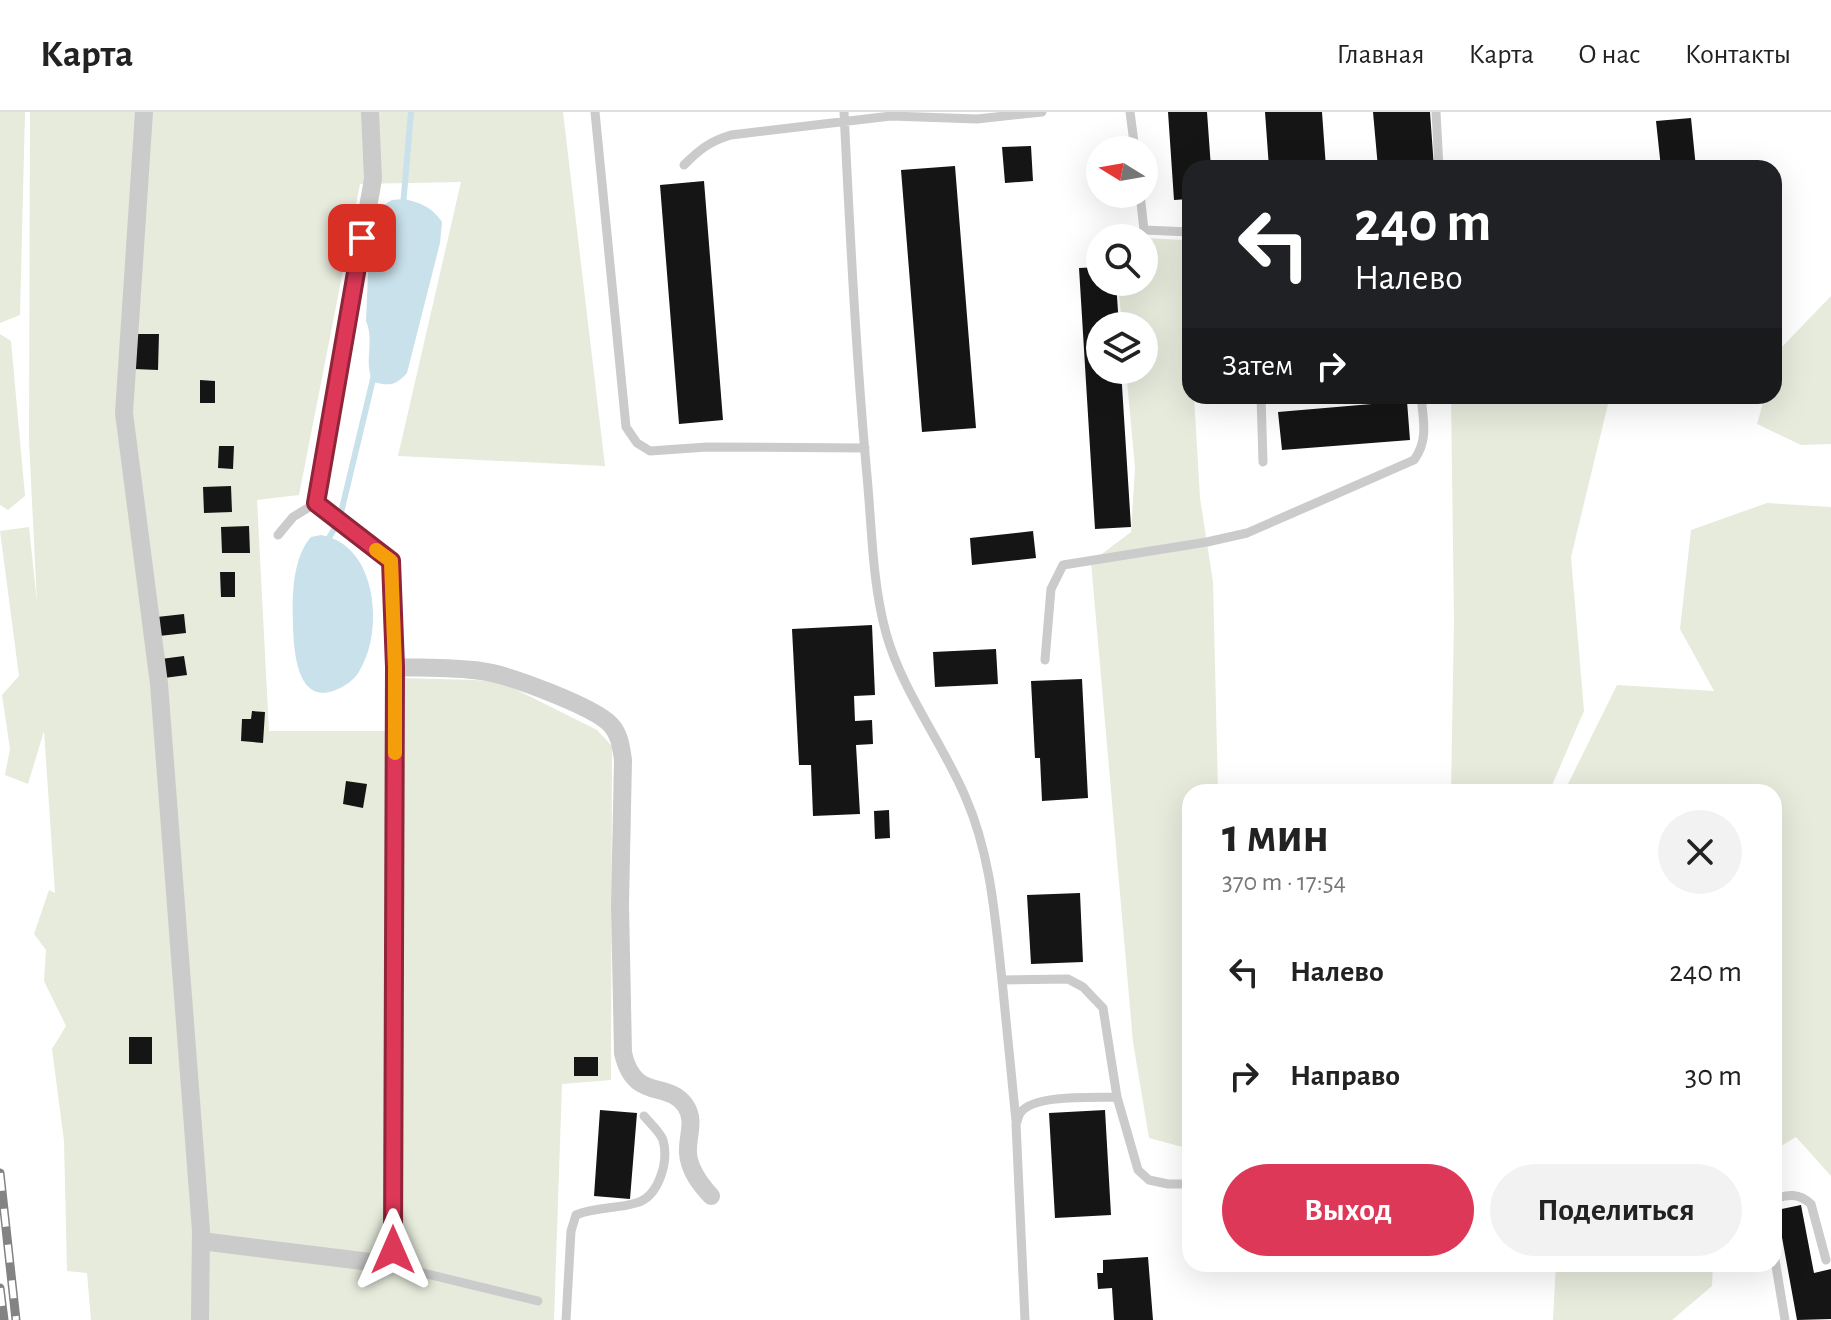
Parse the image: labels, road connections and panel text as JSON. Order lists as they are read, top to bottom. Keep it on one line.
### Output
{"north":"left","page":{"header":"Карта","nav":["Главная","Карта","О нас","Контакты"],"turn":["240 m","Налево"],"then":"Затем","heading":["1 мин","370 m · 17:54"],"list":[{"name":"Налево","value":"240 m"},{"name":"Направо","value":"30 m"}],"buttons":["Выход","Поделиться"]}}
